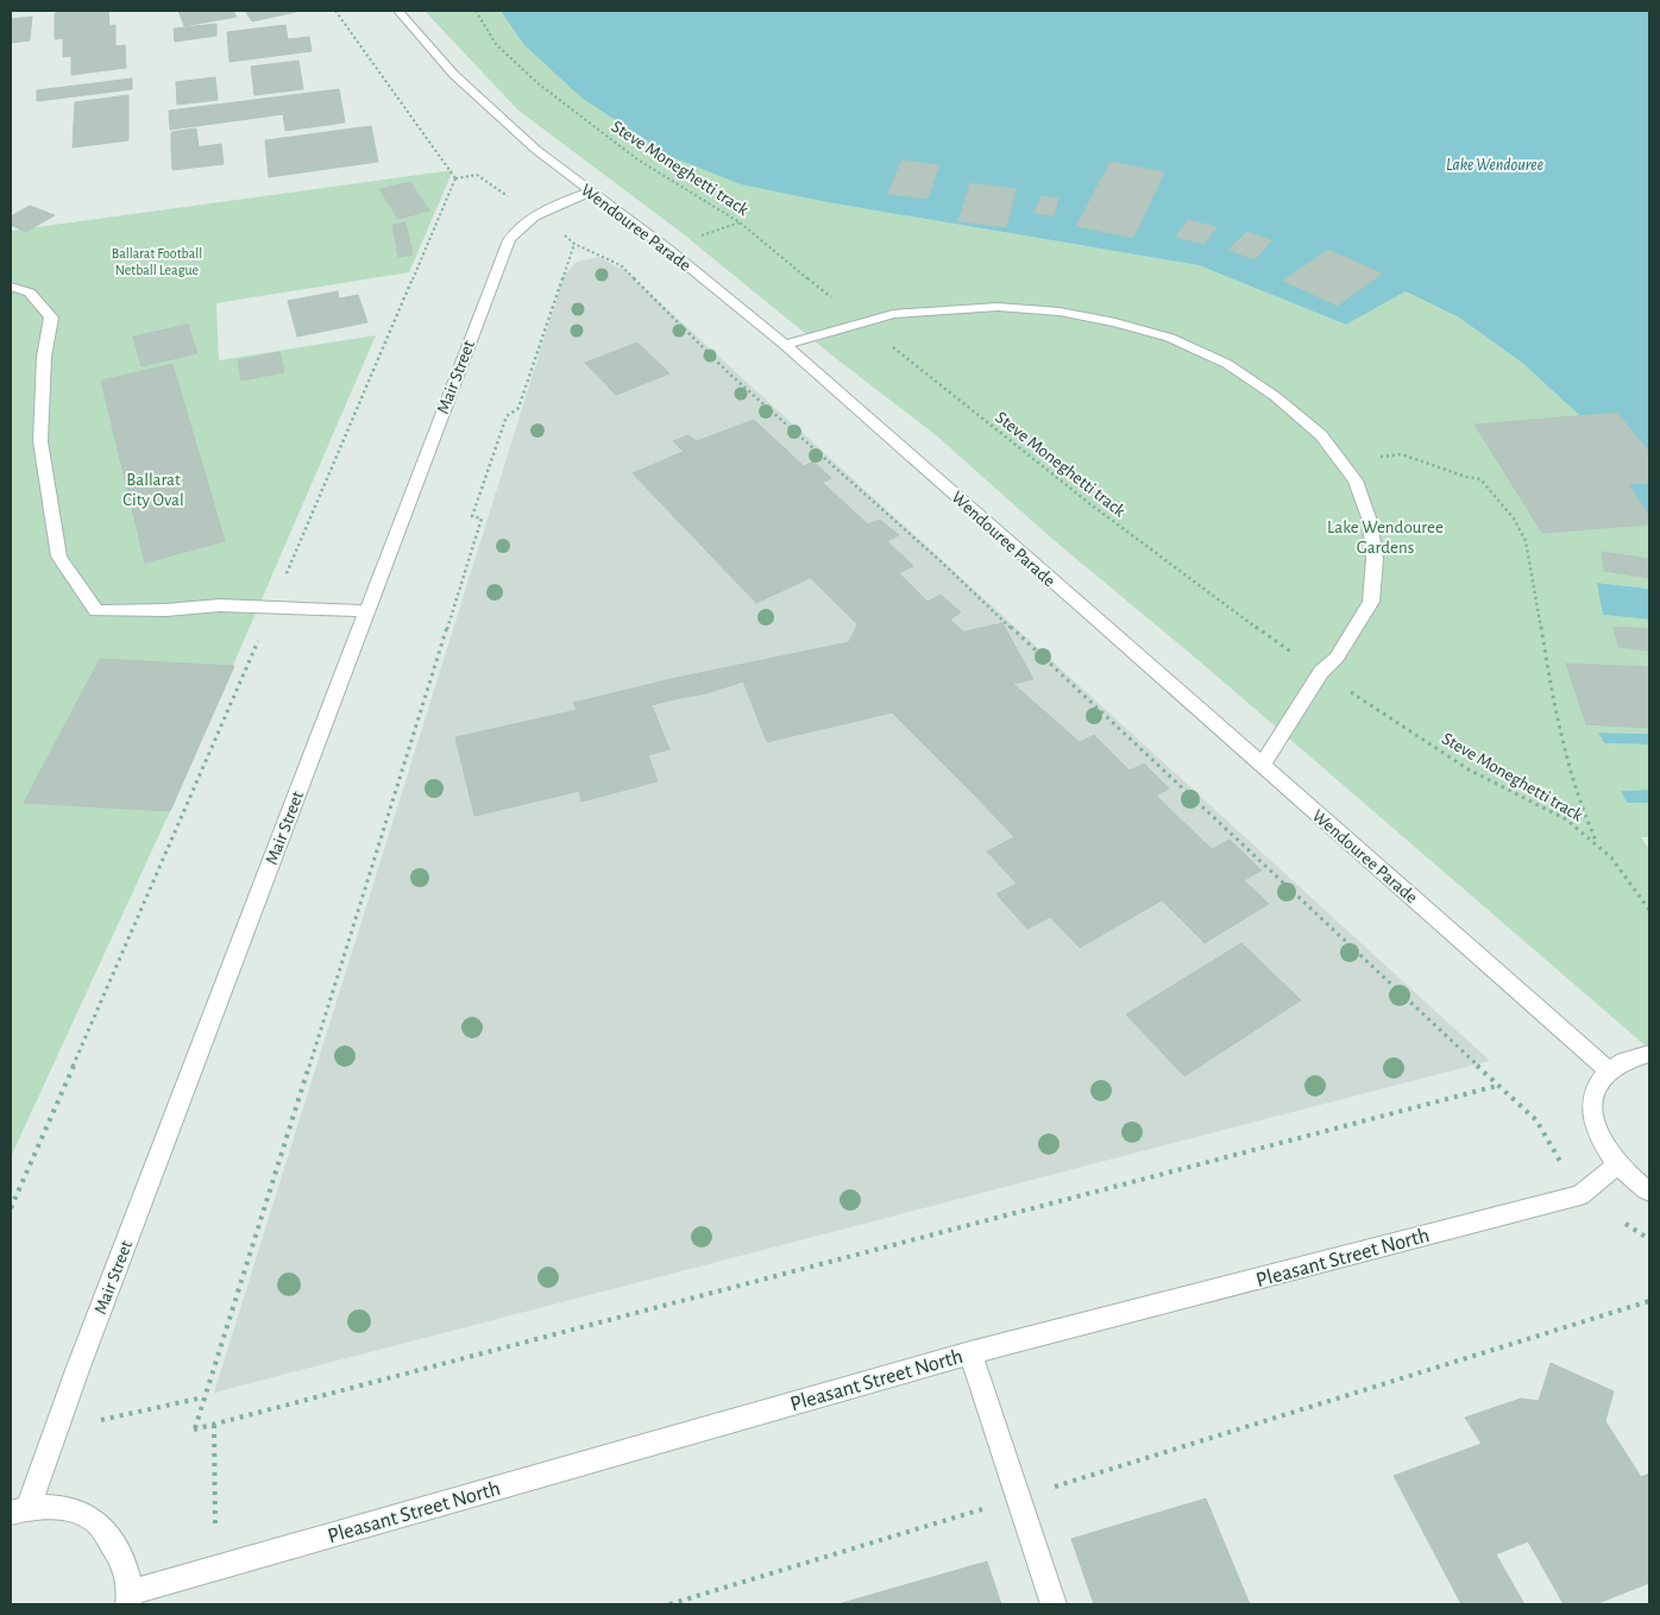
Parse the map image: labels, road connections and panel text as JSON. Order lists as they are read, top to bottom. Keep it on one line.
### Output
{"streets":{"street":["Wendouree Parade","Mair Street","Pleasant Street North"],"path":["Steve Moneghetti track"]},"crossings":[["Wendouree Parade","Mair Street"]],"water":["Lake Wendouree"],"parks":["Ballarat Football Netball League","Ballarat City Oval","Lake Wendouree Gardens"]}
